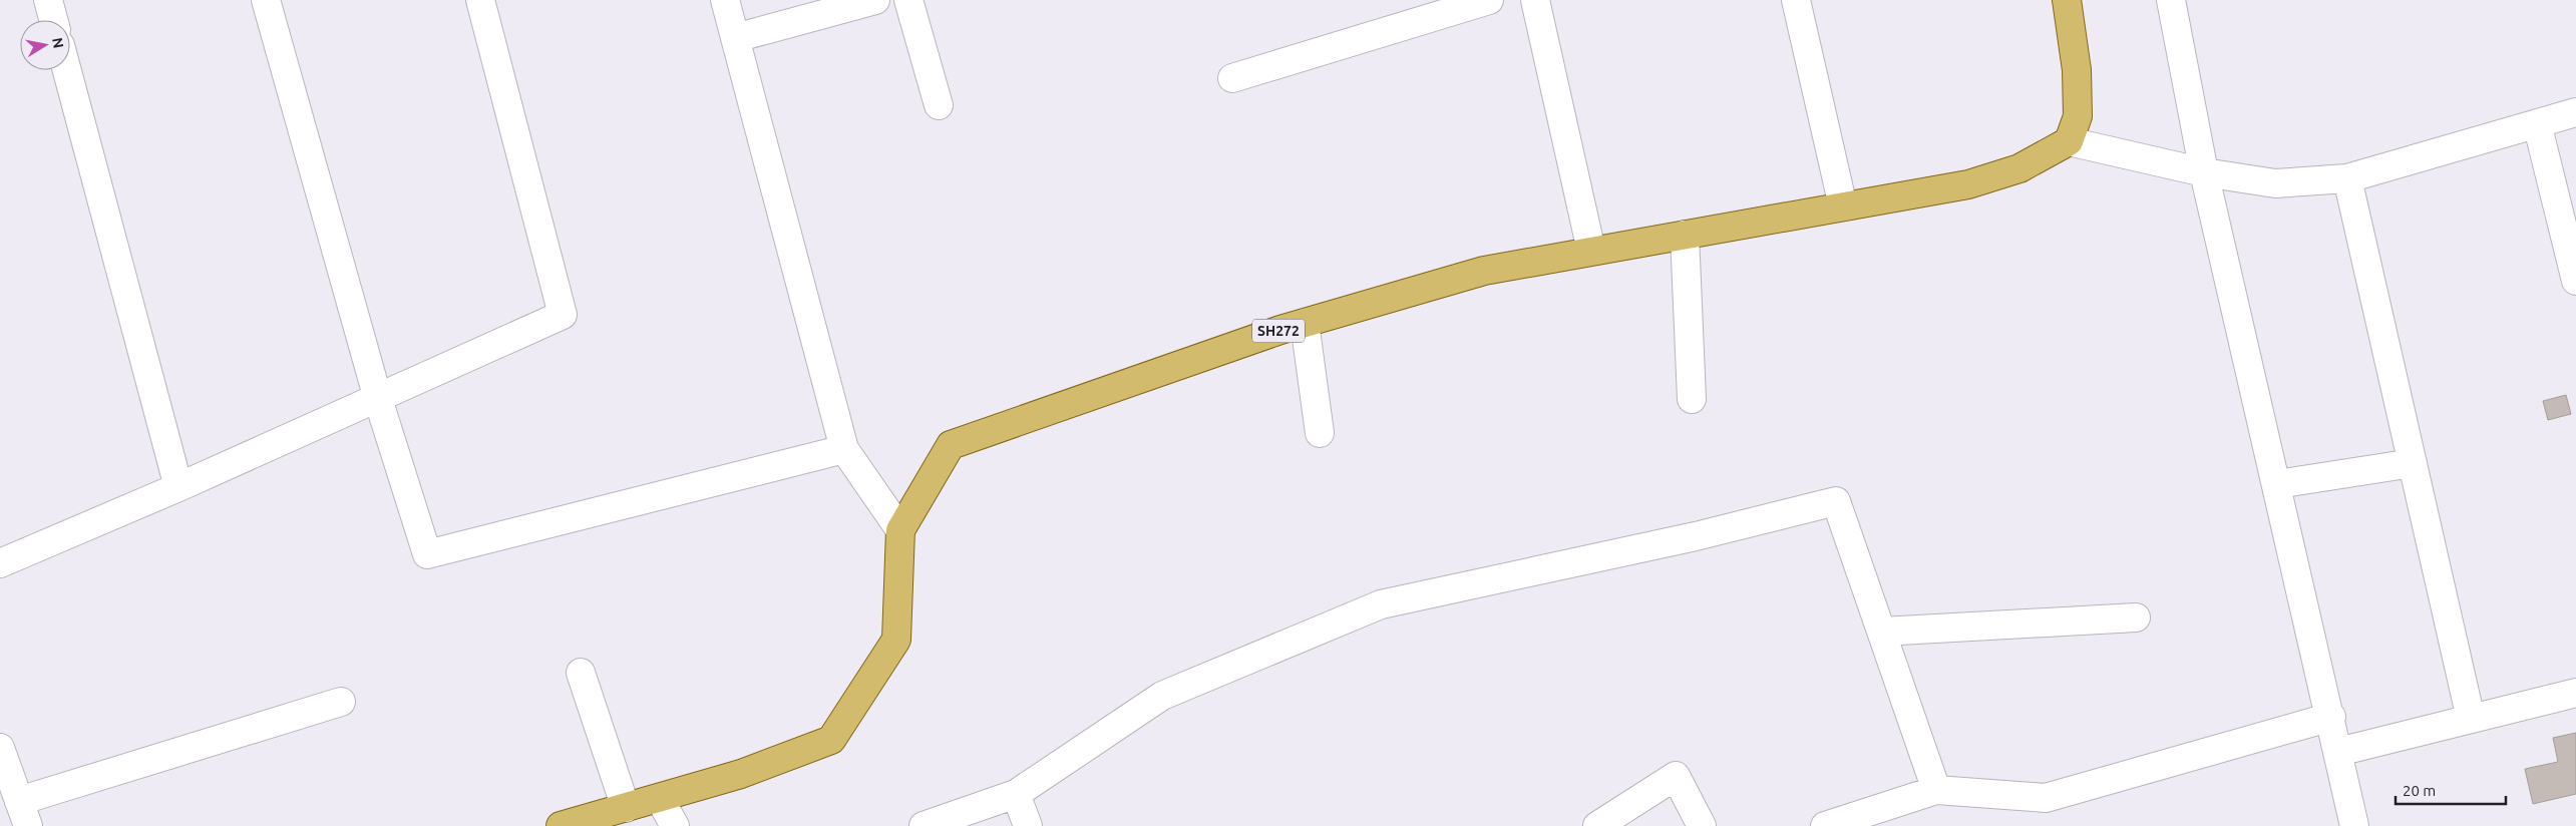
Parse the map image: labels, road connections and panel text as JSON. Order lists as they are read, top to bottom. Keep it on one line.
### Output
{"streets":{"main road":["SH272"]},"scale_bar":"20 m","north":"right"}
